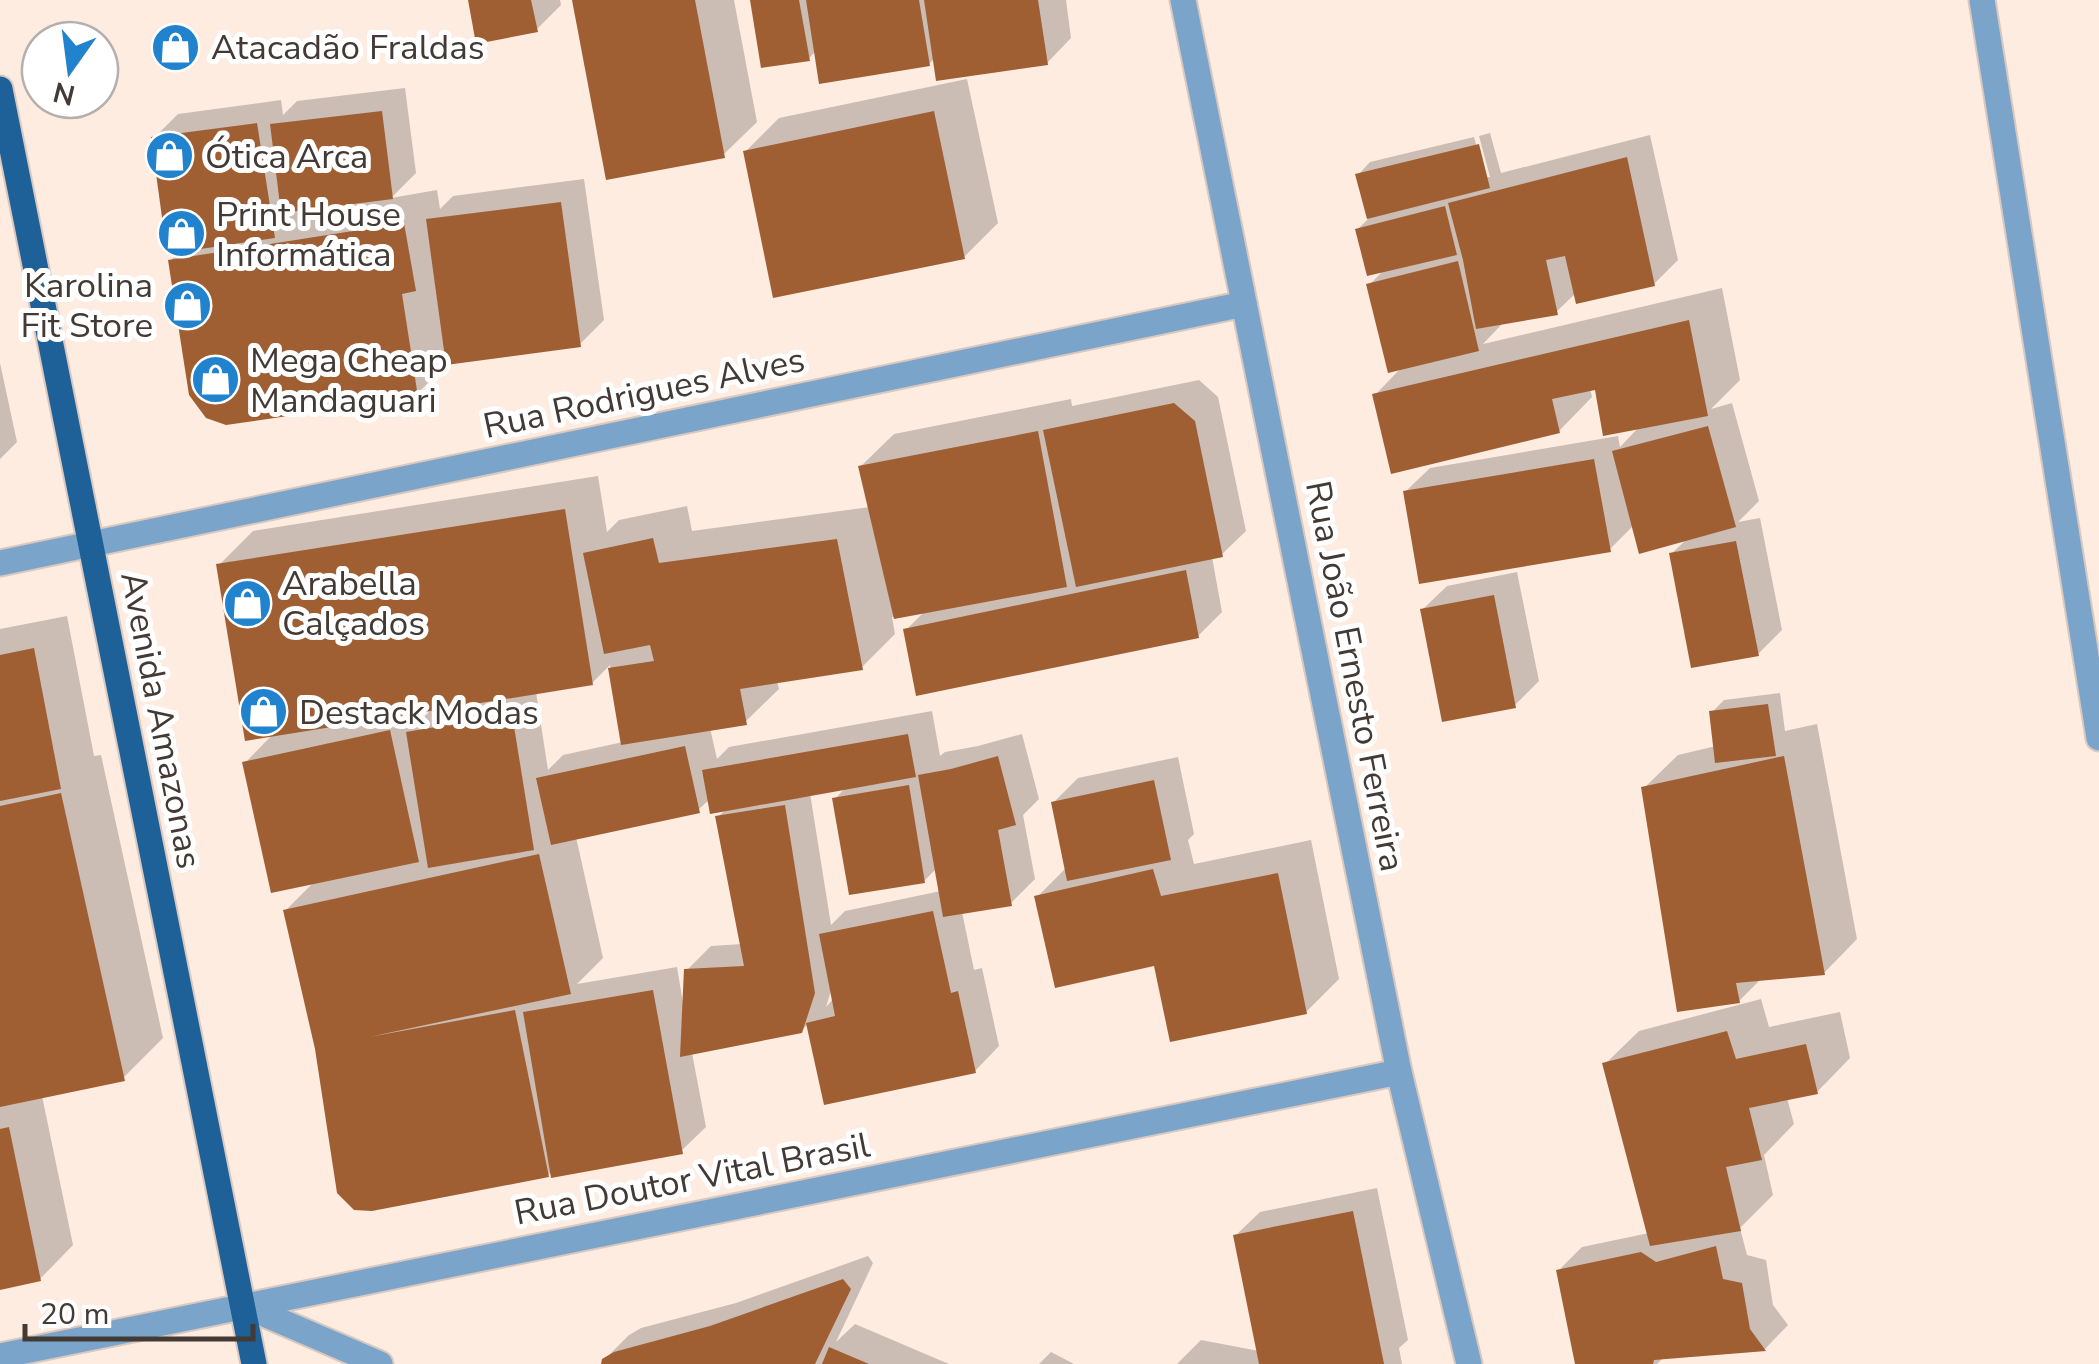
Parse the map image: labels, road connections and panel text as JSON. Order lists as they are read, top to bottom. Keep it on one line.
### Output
{"streets":{"main road":["Avenida Amazonas"],"street":["Rua Rodrigues Alves","Rua João Ernesto Ferreira","Rua Doutor Vital Brasil"]},"crossings":[["Rua Rodrigues Alves","Rua João Ernesto Ferreira"],["Rua Rodrigues Alves","Avenida Amazonas"],["Rua João Ernesto Ferreira","Rua Doutor Vital Brasil"],["Avenida Amazonas","Rua Doutor Vital Brasil"]],"places":{"shop":["Atacadão Fraldas","Ótica Arca","Print House Informática","Karolina Fit Store","Mega Cheap Mandaguari","Arabella Calçados","Destack Modas"]},"scale_bar":"20 m","north":"bottom"}
